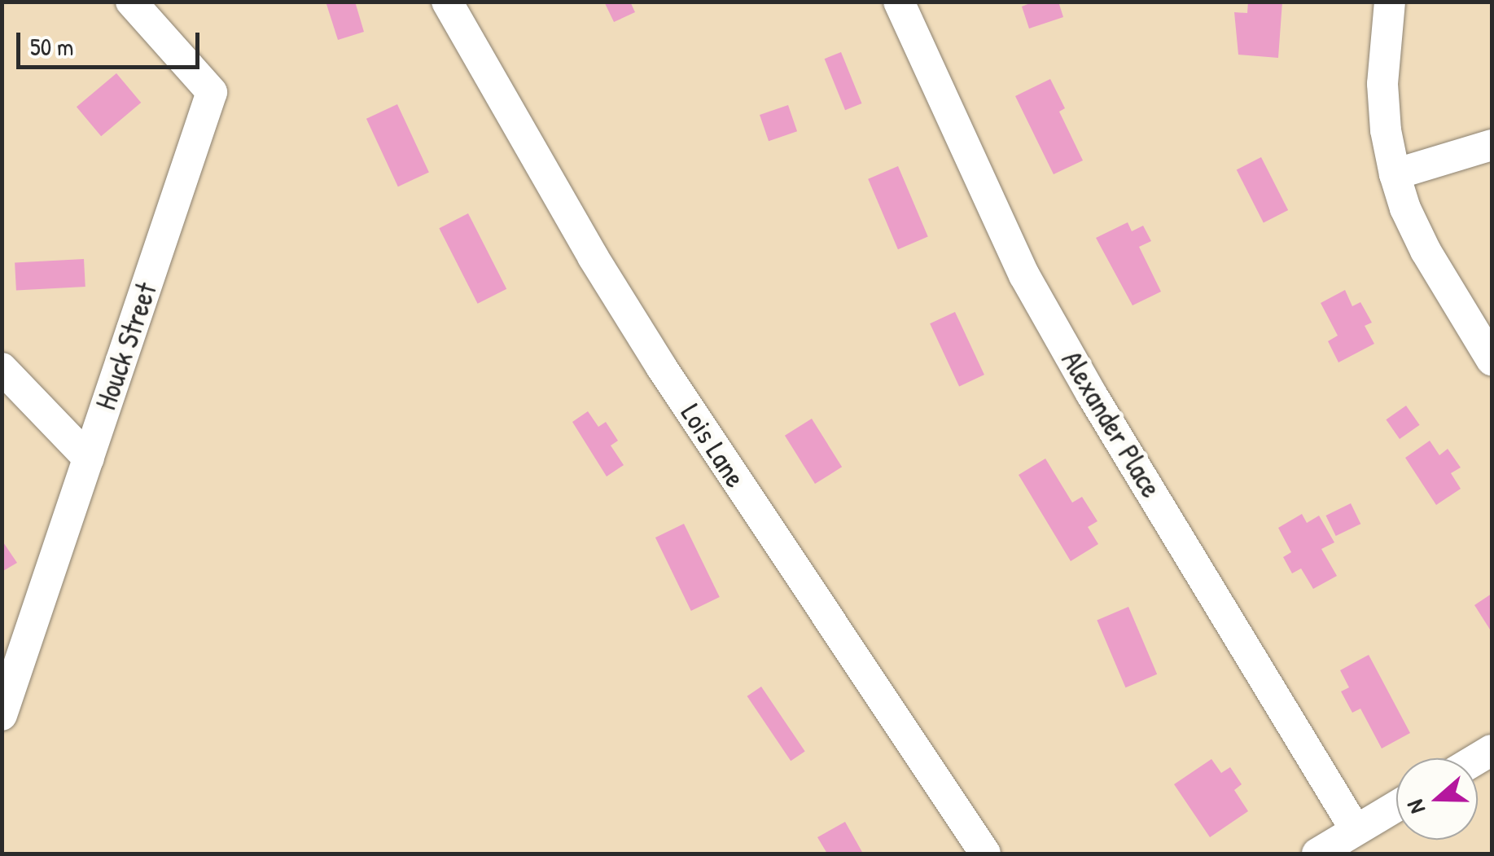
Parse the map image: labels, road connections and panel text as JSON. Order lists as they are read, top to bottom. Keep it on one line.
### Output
{"streets":{"street":["Houck Street","Alexander Place","Lois Lane"]},"scale_bar":"50 m","north":"left"}
